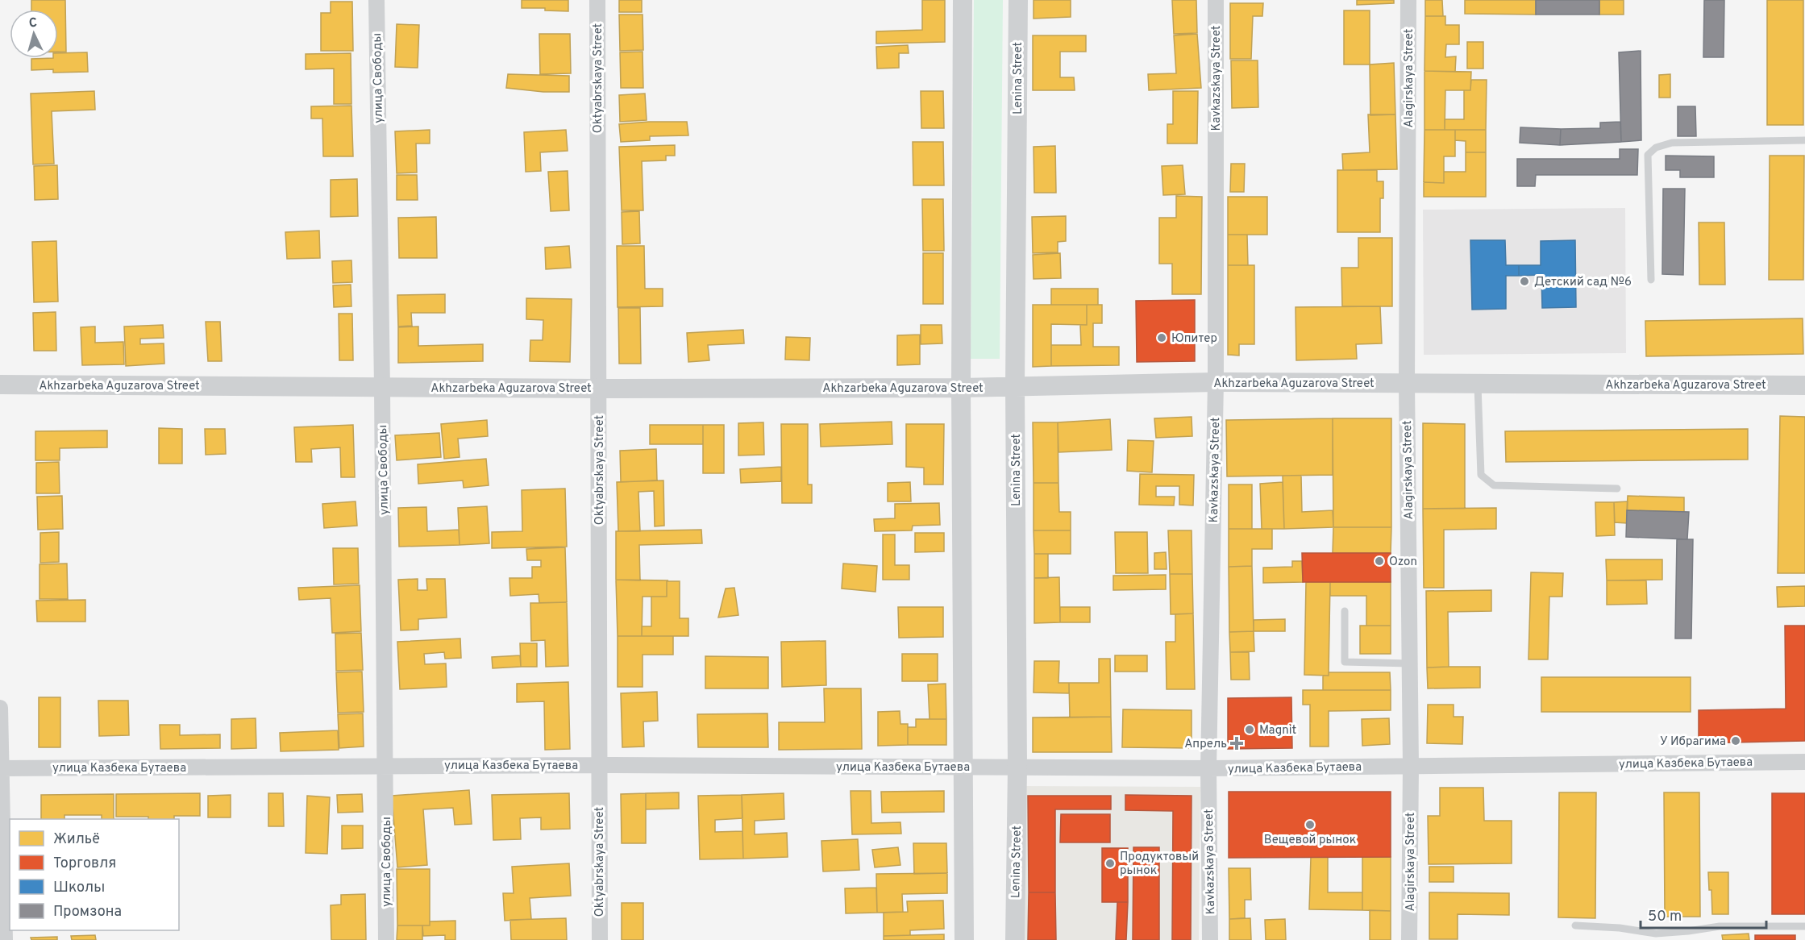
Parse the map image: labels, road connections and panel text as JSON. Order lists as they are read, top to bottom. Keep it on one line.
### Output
{"streets":{"street":["улица Свободы","Oktyabrskaya Street","Lenina Street","Kavkazskaya Street","Alagirskaya Street","Akhzarbeka Aguzarova Street","улица Казбека Бутаева"]},"crossings":[["улица Свободы","Akhzarbeka Aguzarova Street"],["улица Свободы","улица Казбека Бутаева"],["Oktyabrskaya Street","Akhzarbeka Aguzarova Street"],["Oktyabrskaya Street","улица Казбека Бутаева"],["Lenina Street","Akhzarbeka Aguzarova Street"],["Lenina Street","улица Казбека Бутаева"],["Kavkazskaya Street","Akhzarbeka Aguzarova Street"],["Kavkazskaya Street","улица Казбека Бутаева"],["Alagirskaya Street","Akhzarbeka Aguzarova Street"],["Alagirskaya Street","улица Казбека Бутаева"]],"places":{"other":["Детский сад №6","Юпитер","Ozon","Magnit","У Ибрагима","Вещевой рынок","Продуктовый рынок"],"health":["Апрель"]},"legend":["Жильё","Торговля","Школы","Промзона"],"scale_bar":"50 m","north":"top"}
